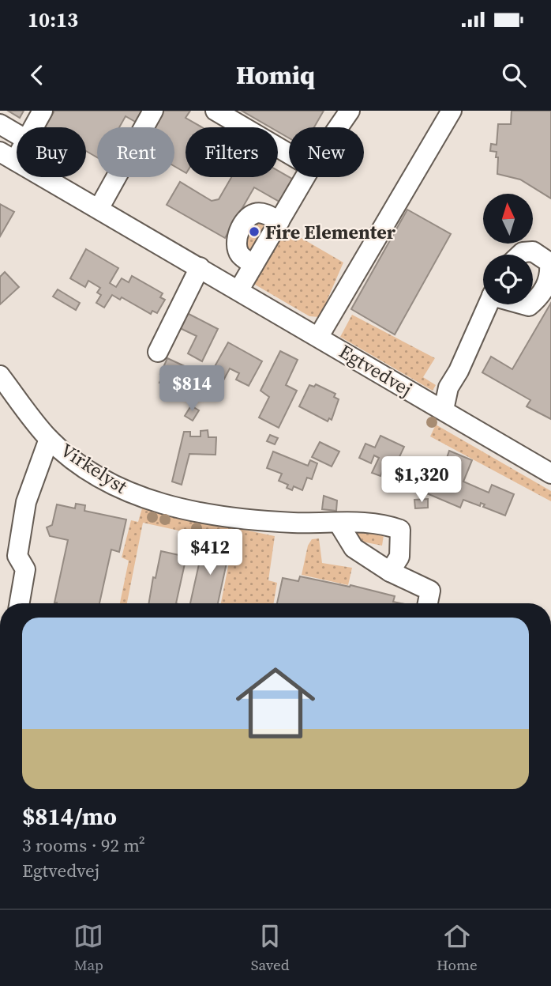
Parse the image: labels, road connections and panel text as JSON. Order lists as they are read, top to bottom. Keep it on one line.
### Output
{"streets":{"street":["Egtvedvej","Virkelyst"]},"places":["Fire Elementer"],"north":"top","page":{"status":"10:13","header":"Homiq","chip":["Buy","Rent","Filters","New"],"price":["$814","$1,320","$412"],"list":[{"name":"$814/mo","note":"3 rooms · 92 m² · Egtvedvej"}],"tabs":["Map","Saved","Home"]}}
